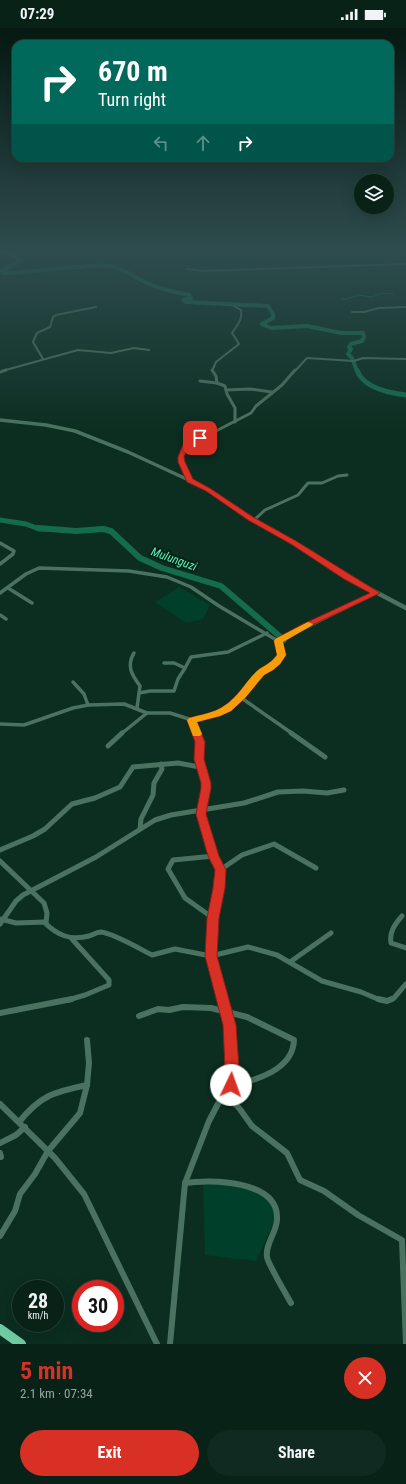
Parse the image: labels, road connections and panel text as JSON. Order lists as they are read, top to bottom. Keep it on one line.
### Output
{"water":["Mulunguzi"],"page":{"status":"07:29","turn":["670 m","Turn right"],"speed":"28 km/h","limit":"30","heading":["5 min","2.1 km · 07:34"],"buttons":["Exit","Share"]}}
